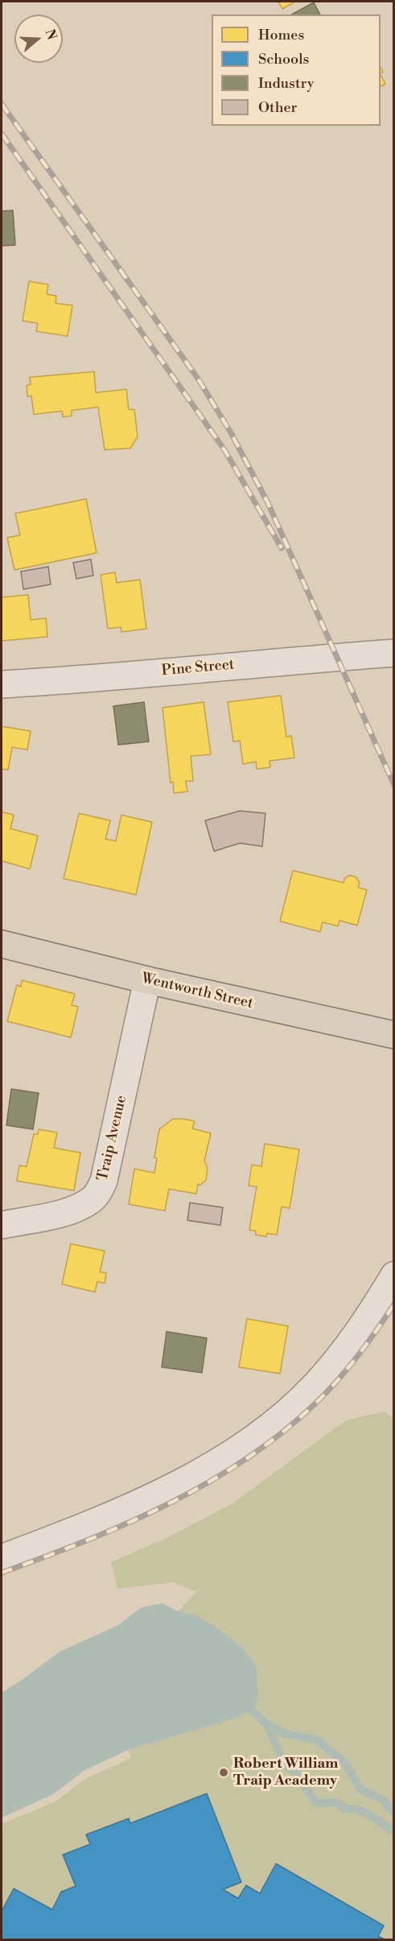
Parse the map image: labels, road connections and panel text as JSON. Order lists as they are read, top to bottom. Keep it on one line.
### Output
{"streets":{"main road":["Wentworth Street"],"street":["Pine Street","Traip Avenue"]},"crossings":[["Wentworth Street","Traip Avenue"]],"places":["Robert William Traip Academy"],"legend":["Homes","Schools","Industry","Other"],"north":"right"}
